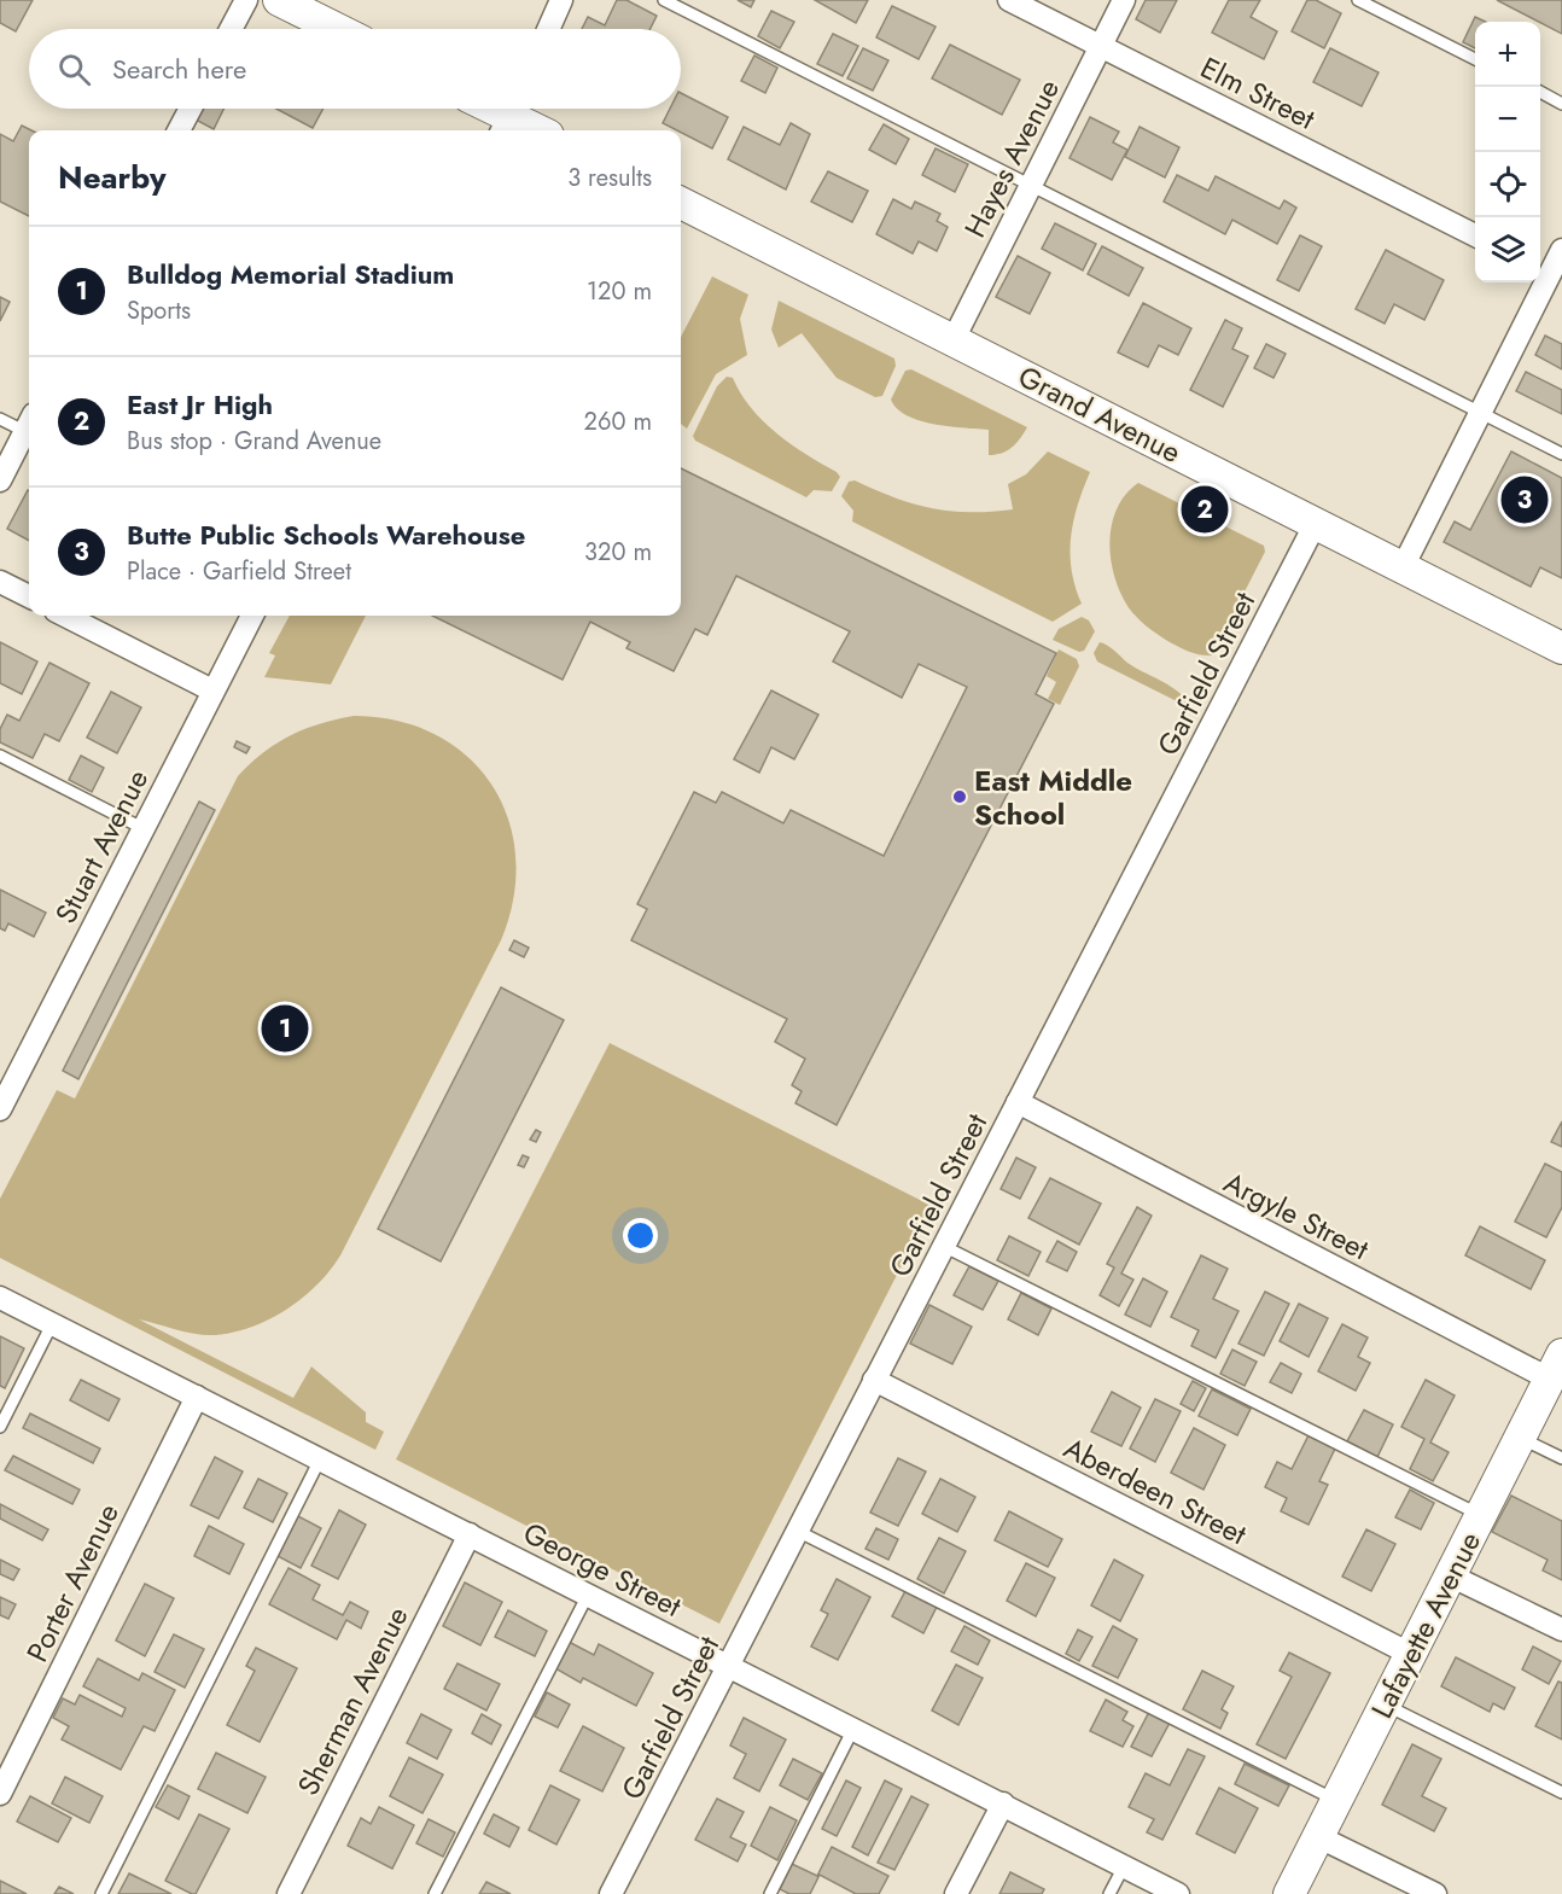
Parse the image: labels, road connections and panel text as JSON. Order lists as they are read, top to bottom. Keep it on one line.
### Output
{"streets":{"main road":["Grand Avenue","Lafayette Avenue"],"street":["Elm Street","Hayes Avenue","Garfield Street","Stuart Avenue","Argyle Street","Aberdeen Street","George Street","Porter Avenue","Sherman Avenue"]},"crossings":[["Elm Street","Hayes Avenue"],["Hayes Avenue","Grand Avenue"],["Grand Avenue","Garfield Street"],["Garfield Street","Argyle Street"],["Garfield Street","Aberdeen Street"],["Garfield Street","George Street"],["Argyle Street","Lafayette Avenue"],["Aberdeen Street","Lafayette Avenue"],["George Street","Porter Avenue"],["George Street","Sherman Avenue"]],"places":["East Middle School"],"page":{"map_buttons":["+","−"],"search":"Search here","heading":["Nearby","3 results"],"list":[{"mark":"1","name":"Bulldog Memorial Stadium","note":"Sports","value":"120 m"},{"mark":"2","name":"East Jr High","note":"Bus stop · Grand Avenue","value":"260 m"},{"mark":"3","name":"Butte Public Schools Warehouse","note":"Place · Garfield Street","value":"320 m"}],"pins":["3","2","1"]}}
